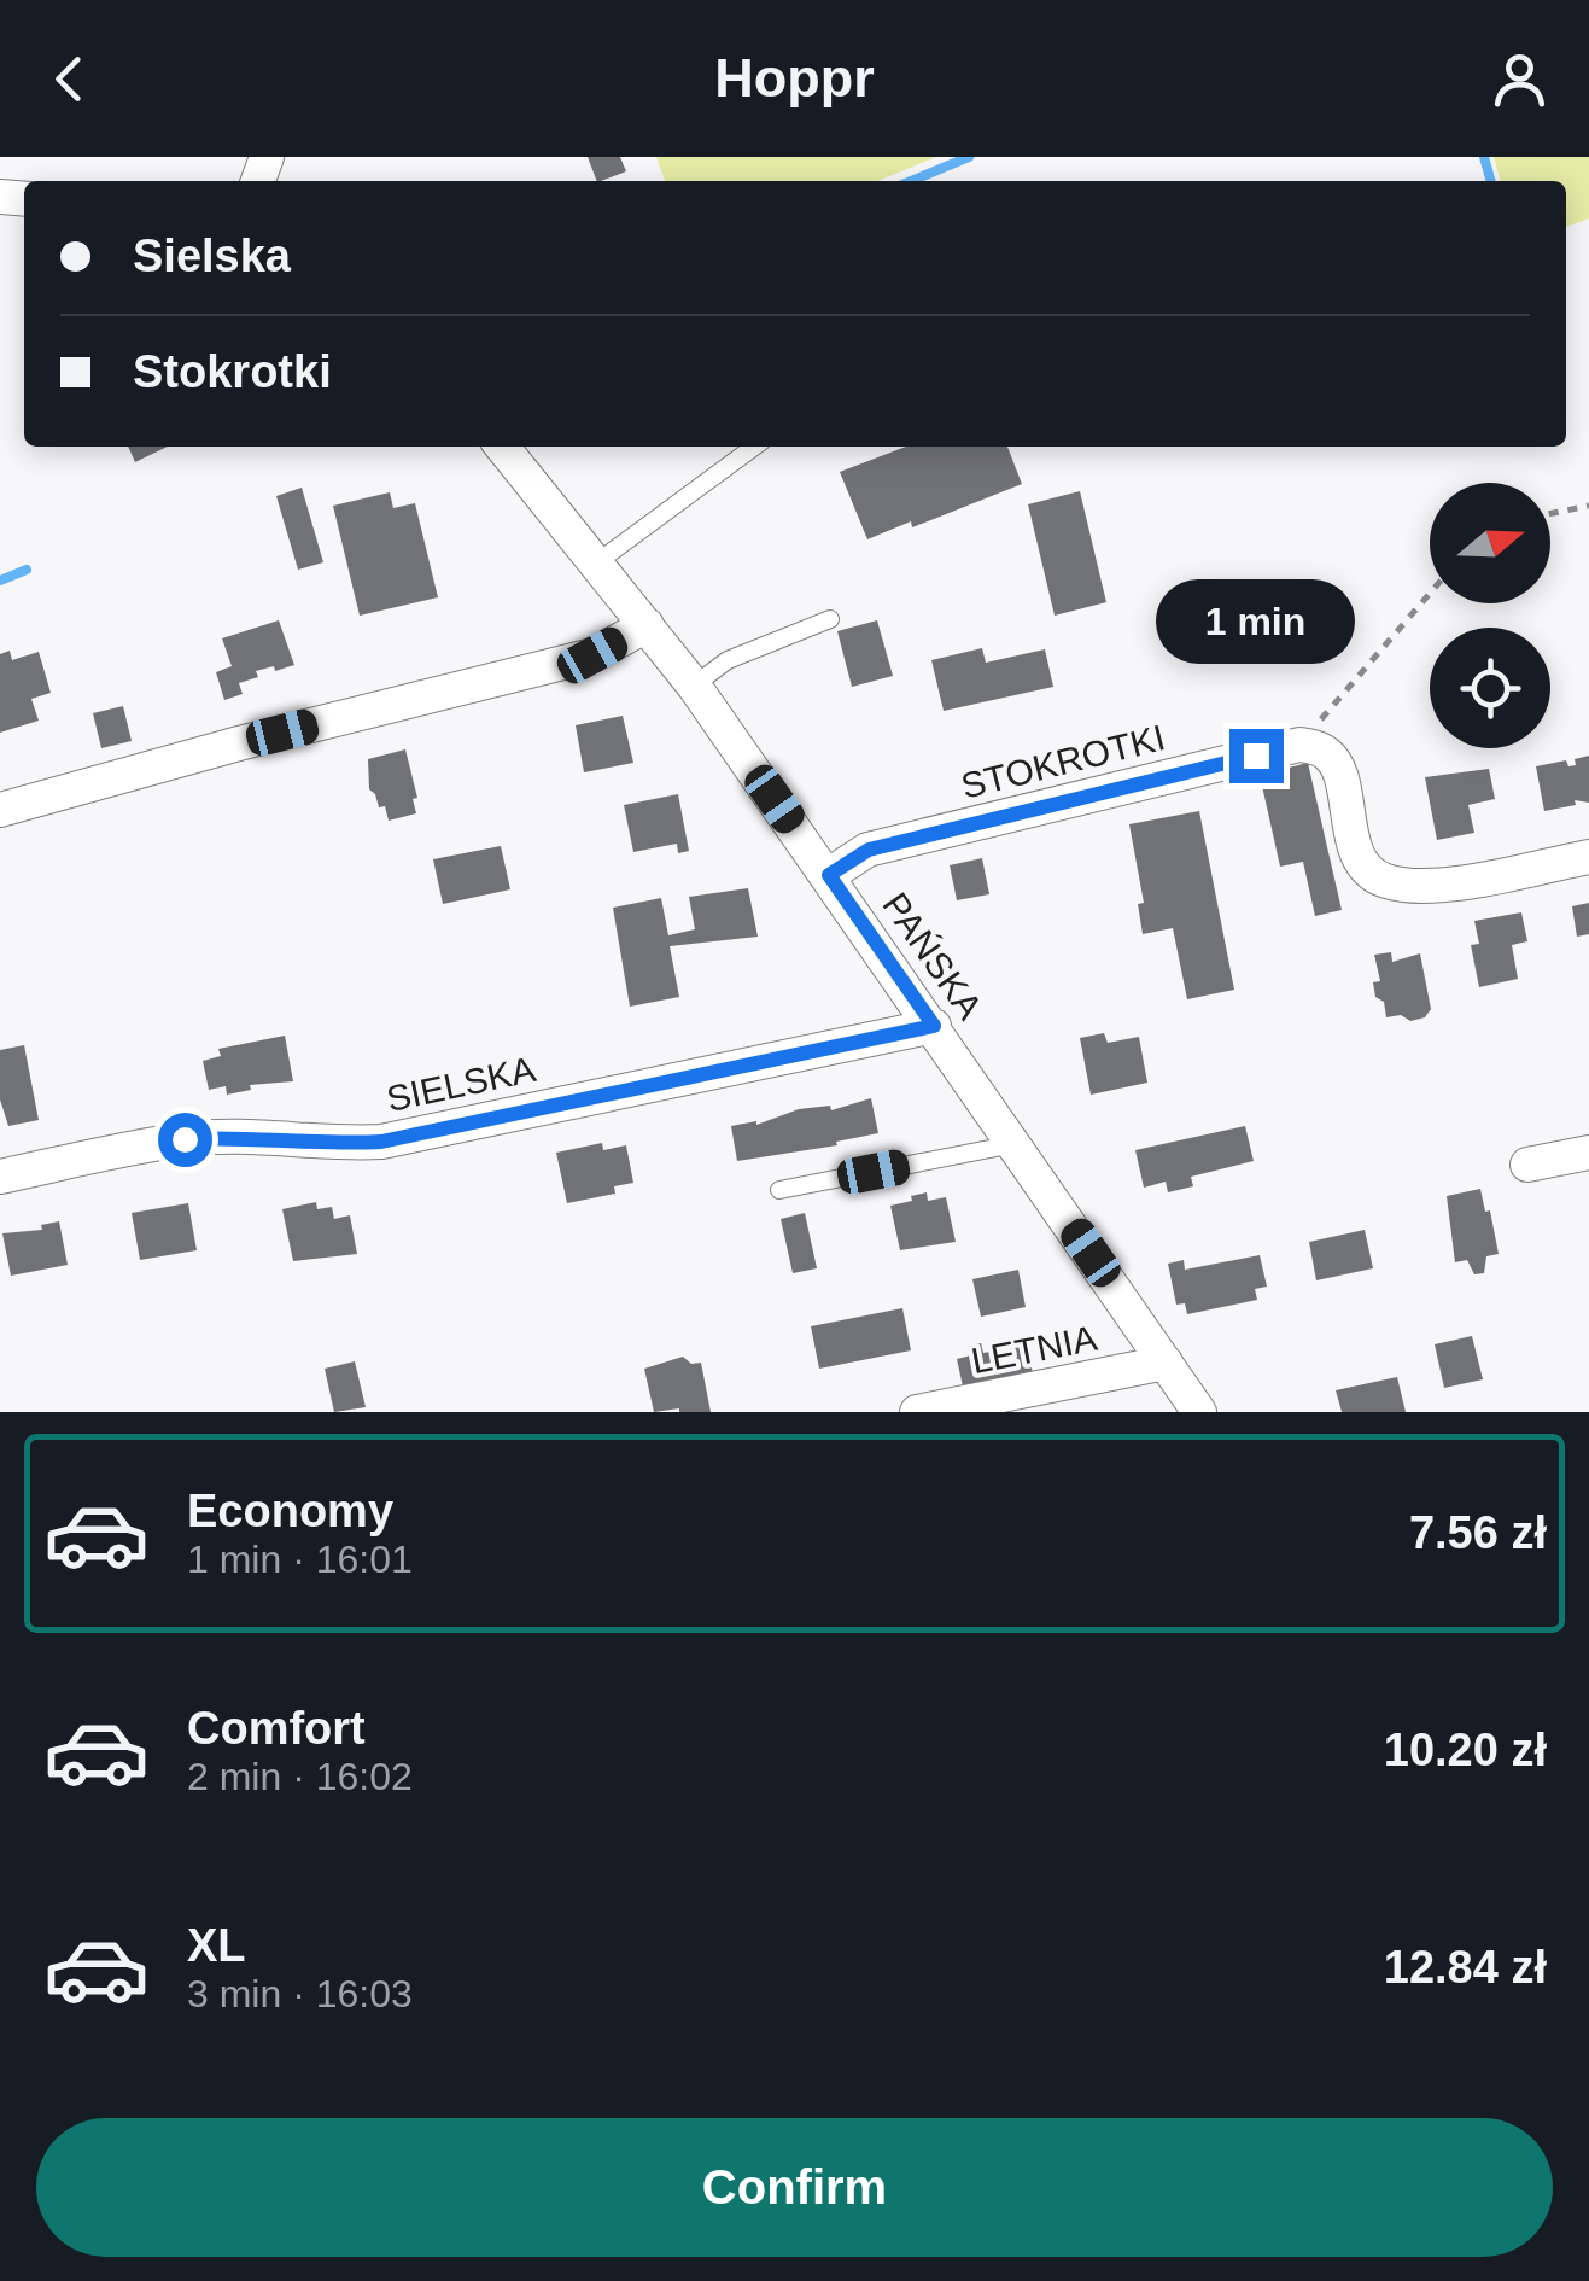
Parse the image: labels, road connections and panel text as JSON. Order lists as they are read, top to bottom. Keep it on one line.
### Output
{"streets":{"street":["STOKROTKI","PAŃSKA","SIELSKA","LETNIA"]},"crossings":[["STOKROTKI","PAŃSKA"],["PAŃSKA","SIELSKA"],["PAŃSKA","LETNIA"]],"north":"right","page":{"header":"Hoppr","banner":["Sielska","Stokrotki"],"bubble":"1 min","list":[{"name":"Economy","note":"1 min · 16:01","value":"7.56 zł"},{"name":"Comfort","note":"2 min · 16:02","value":"10.20 zł"},{"name":"XL","note":"3 min · 16:03","value":"12.84 zł"}],"buttons":"Confirm"}}
